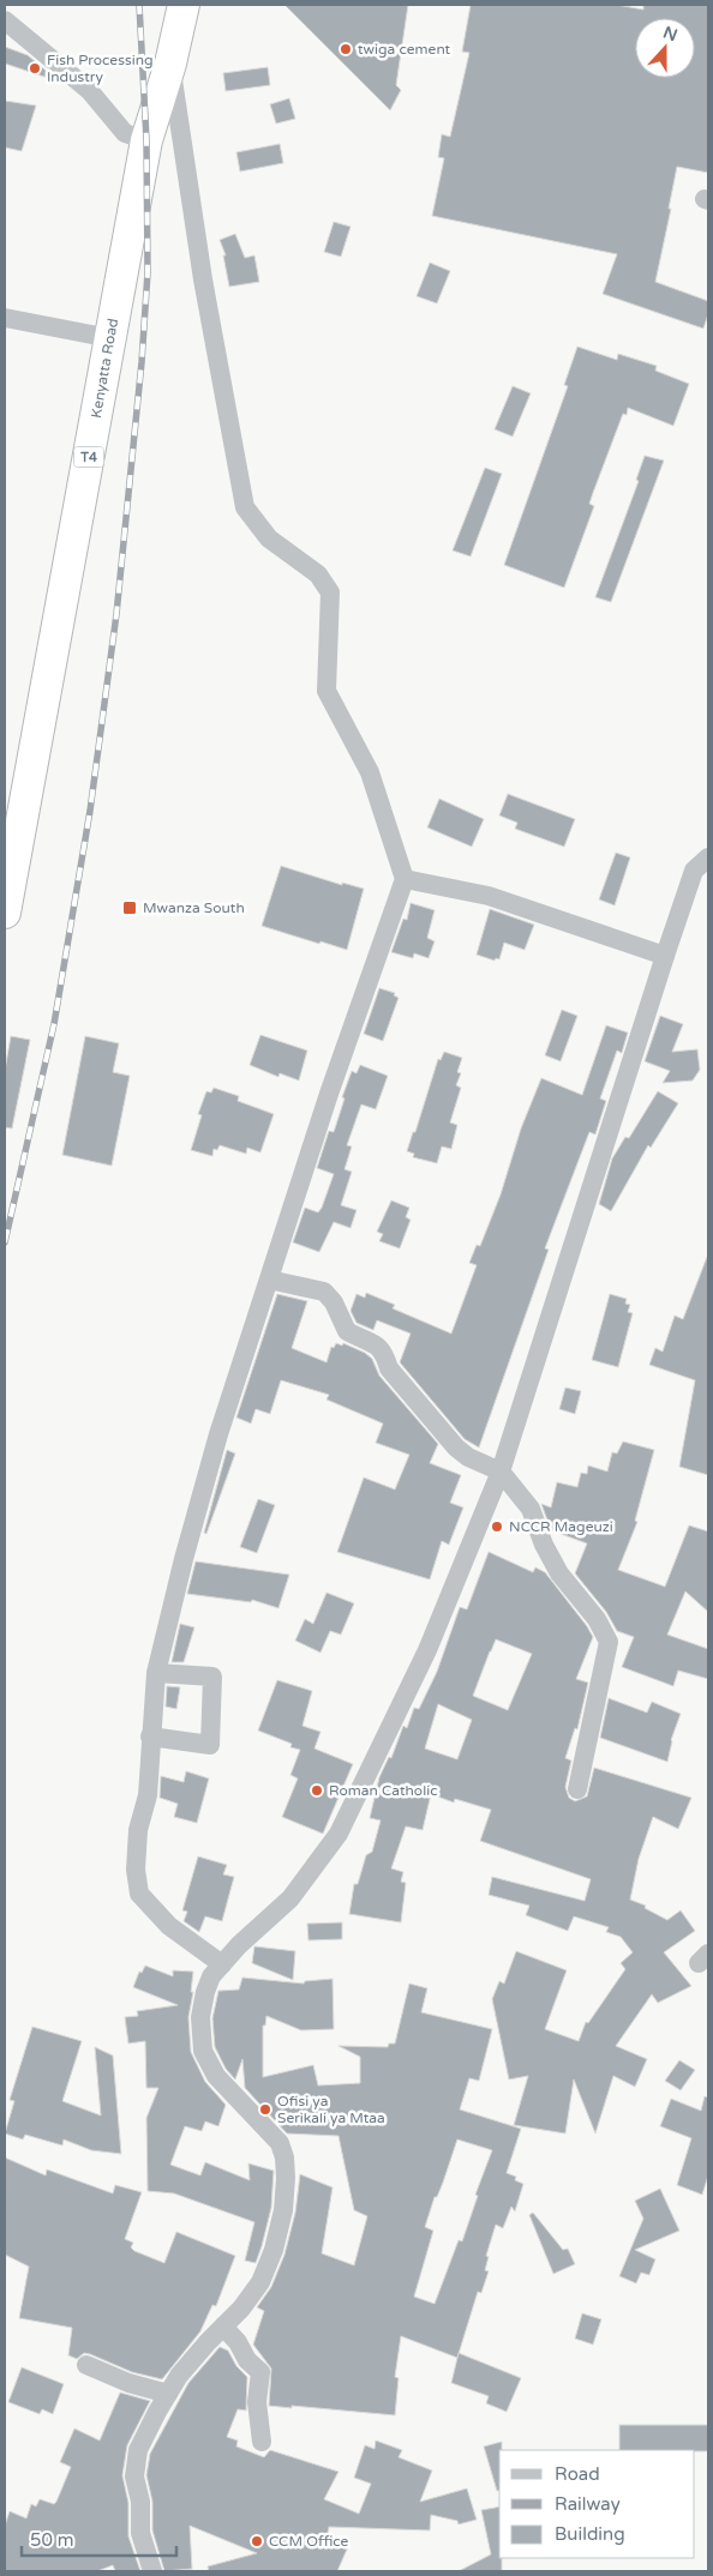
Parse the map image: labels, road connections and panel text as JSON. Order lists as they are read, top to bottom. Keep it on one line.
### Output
{"streets":{"highway":["Kenyatta Road","T4"]},"places":{"other":["twiga cement","Fish Processing Industry","NCCR Mageuzi","Roman Catholic","Ofisi ya Serikali ya Mtaa","CCM Office"],"transit":["Mwanza South"]},"legend":["Road","Railway","Building"],"scale_bar":"50 m","north":"top"}
